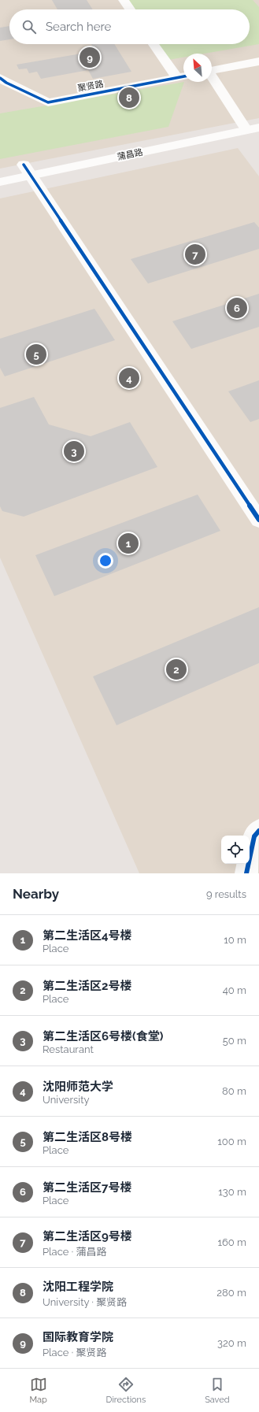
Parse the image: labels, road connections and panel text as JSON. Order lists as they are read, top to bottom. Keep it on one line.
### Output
{"streets":{"street":["聚贤路","蒲昌路"]},"north":"top left","page":{"search":"Search here","pins":["9","8","7","6","5","4","3","1","2"],"heading":["Nearby","9 results"],"list":[{"mark":"1","name":"第二生活区4号楼","note":"Place","value":"10 m"},{"mark":"2","name":"第二生活区2号楼","note":"Place","value":"40 m"},{"mark":"3","name":"第二生活区6号楼(食堂)","note":"Restaurant","value":"50 m"},{"mark":"4","name":"沈阳师范大学","note":"University","value":"80 m"},{"mark":"5","name":"第二生活区8号楼","note":"Place","value":"100 m"},{"mark":"6","name":"第二生活区7号楼","note":"Place","value":"130 m"},{"mark":"7","name":"第二生活区9号楼","note":"Place · 蒲昌路","value":"160 m"},{"mark":"8","name":"沈阳工程学院","note":"University · 聚贤路","value":"280 m"},{"mark":"9","name":"国际教育学院","note":"Place · 聚贤路","value":"320 m"}],"nav":["Map","Directions","Saved"]}}
